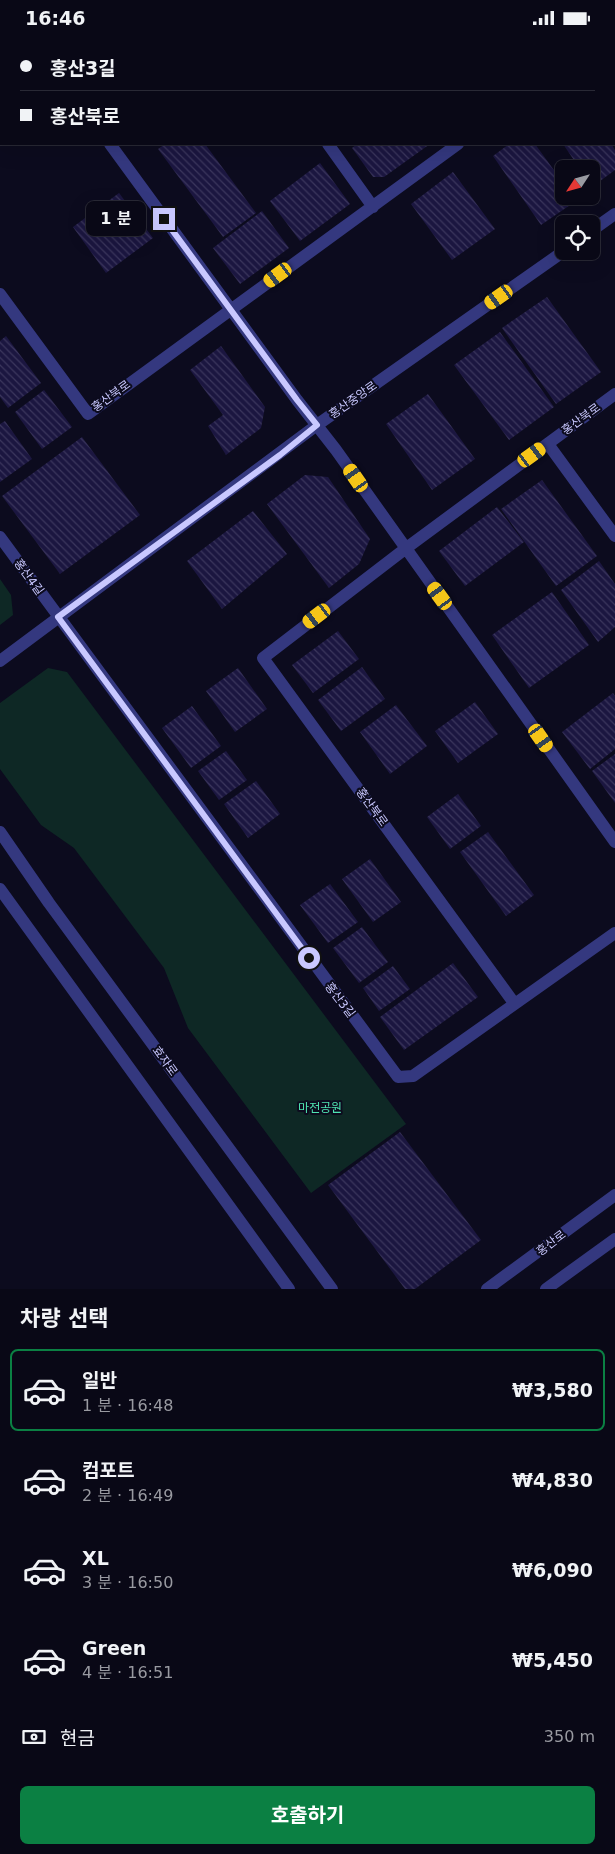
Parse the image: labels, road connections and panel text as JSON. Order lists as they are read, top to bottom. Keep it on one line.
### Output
{"streets":{"street":["홍산북로","홍산중앙로","홍산4길","홍산3길","효자로","홍산로"]},"crossings":[["홍산북로","홍산3길"],["홍산중앙로","홍산4길"],["홍산중앙로","홍산3길"],["홍산4길","홍산3길"]],"parks":["마전공원"],"north":"bottom left","page":{"status":"16:46","banner":["홍산3길","홍산북로"],"bubble":"1 분","heading":"차량 선택","list":[{"name":"일반","note":"1 분 · 16:48","value":"₩3,580"},{"name":"컴포트","note":"2 분 · 16:49","value":"₩4,830"},{"name":"XL","note":"3 분 · 16:50","value":"₩6,090"},{"name":"Green","note":"4 분 · 16:51","value":"₩5,450"}],"pay":["현금","350 m"],"buttons":"호출하기"}}
